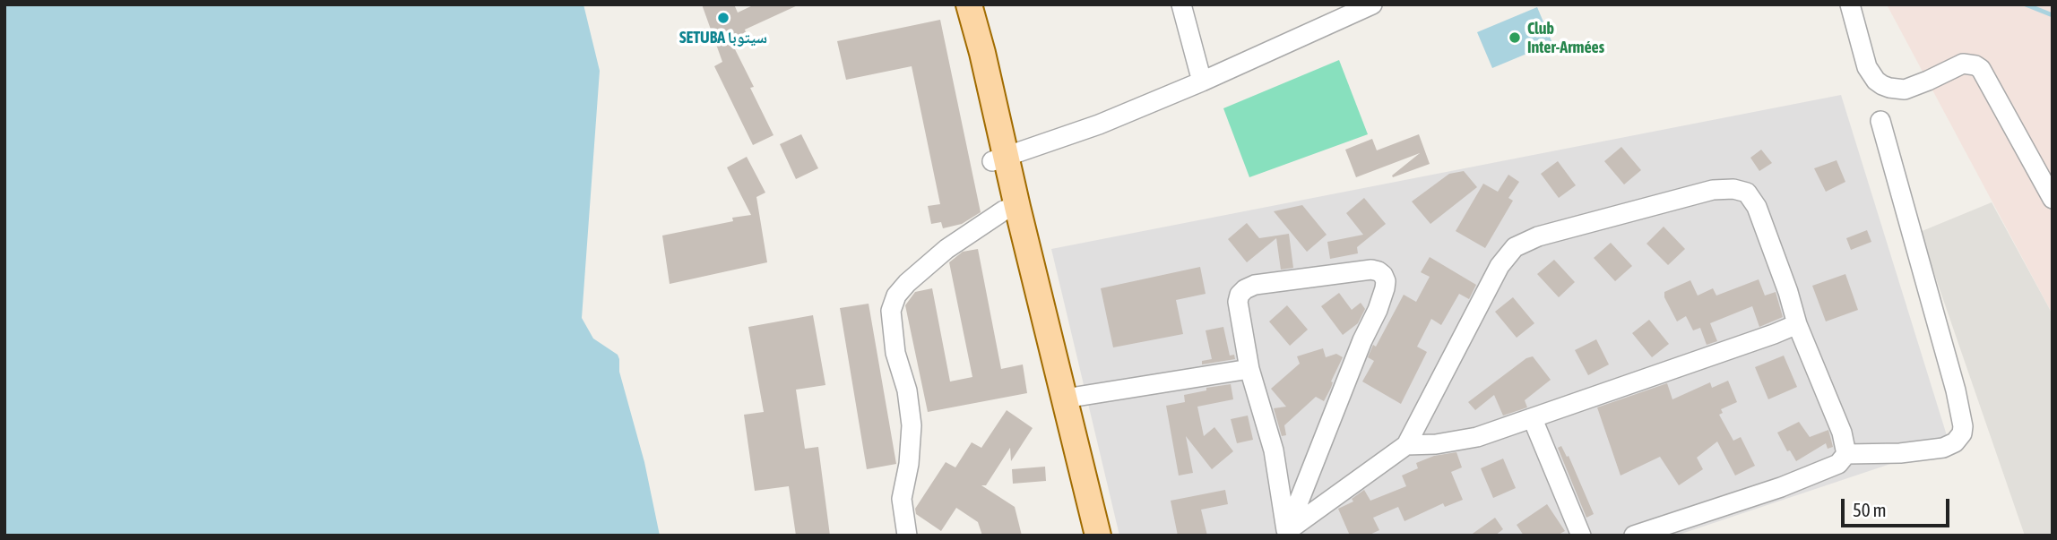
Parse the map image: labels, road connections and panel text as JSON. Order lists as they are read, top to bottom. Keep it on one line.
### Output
{"places":["SETUBA سيتوبا","Club Inter-Armées"],"scale_bar":"50 m"}
